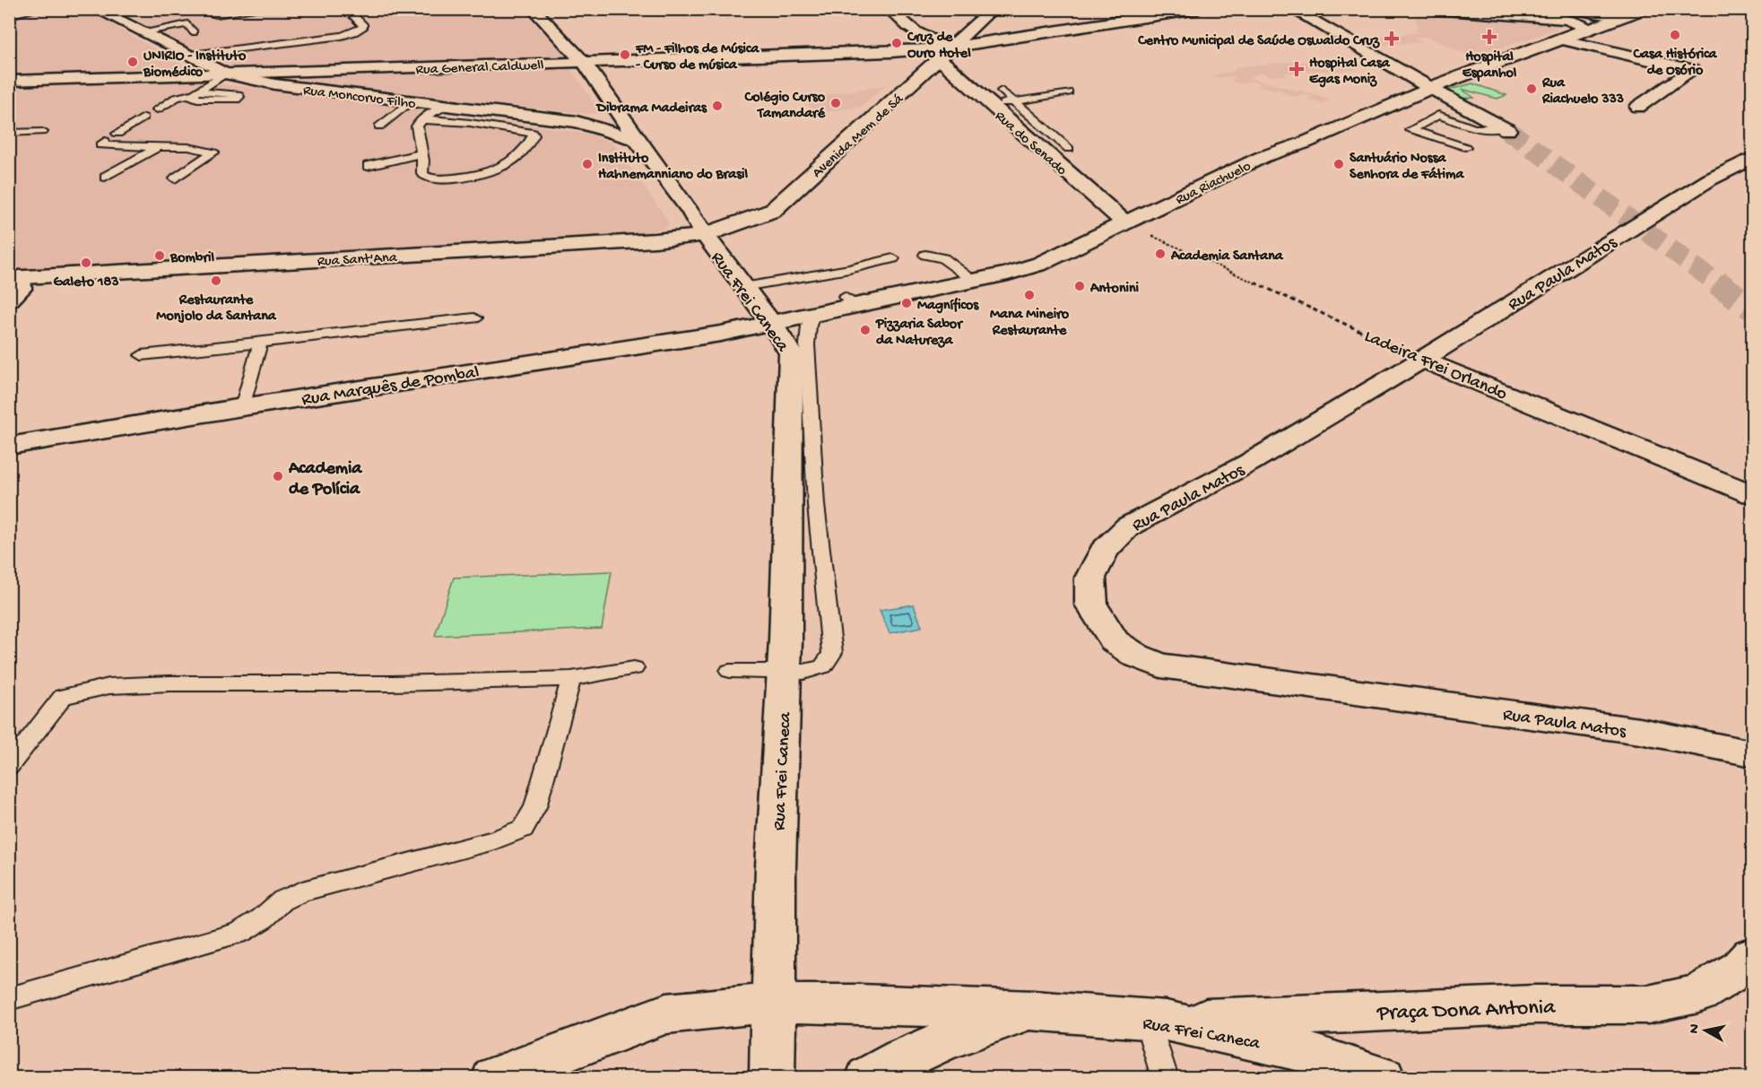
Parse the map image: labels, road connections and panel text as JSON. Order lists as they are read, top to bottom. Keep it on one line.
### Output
{"streets":{"street":["Rua General Caldwell","Rua Moncorvo Filho","Avenida Mem de Sá","Rua do Senado","Rua Riachuelo","Rua Sant'Ana","Rua Paula Matos","Rua Frei Caneca","Ladeira Frei Orlando","Rua Marquês de Pombal","Praça Dona Antonia"]},"crossings":[["Rua General Caldwell","Rua Moncorvo Filho"],["Rua General Caldwell","Avenida Mem de Sá"],["Rua General Caldwell","Rua do Senado"],["Rua General Caldwell","Rua Frei Caneca"],["Rua Moncorvo Filho","Rua Frei Caneca"],["Avenida Mem de Sá","Rua do Senado"],["Avenida Mem de Sá","Rua Sant'Ana"],["Avenida Mem de Sá","Rua Frei Caneca"],["Rua do Senado","Rua Riachuelo"],["Rua do Senado","Ladeira Frei Orlando"],["Rua Riachuelo","Rua Frei Caneca"],["Rua Riachuelo","Ladeira Frei Orlando"],["Rua Riachuelo","Rua Marquês de Pombal"],["Rua Sant'Ana","Rua Frei Caneca"],["Rua Paula Matos","Ladeira Frei Orlando"],["Rua Frei Caneca","Rua Marquês de Pombal"],["Rua Frei Caneca","Praça Dona Antonia"]],"places":{"other":["Casa Histórica de Osório","Cruz de Ouro Hotel","FM - Filhos de Música - Curso de música","UNIRIO - Instituto Biomédico","Rua Riachuelo 333","Colégio Curso Tamandaré","Dibrama Madeiras","Instituto Hahnemanniano do Brasil","Santuário Nossa Senhora de Fátima","Academia Santana","Bombril","Galeto 183","Restaurante Monjolo da Santana","Antonini","Mana Mineiro Restaurante","Magníficos","Pizzaria Sabor da Natureza","Academia de Polícia"],"health":["Hospital Espanhol","Centro Municipal de Saúde Oswaldo Cruz","Hospital Casa Egas Moniz"]},"north":"left"}
